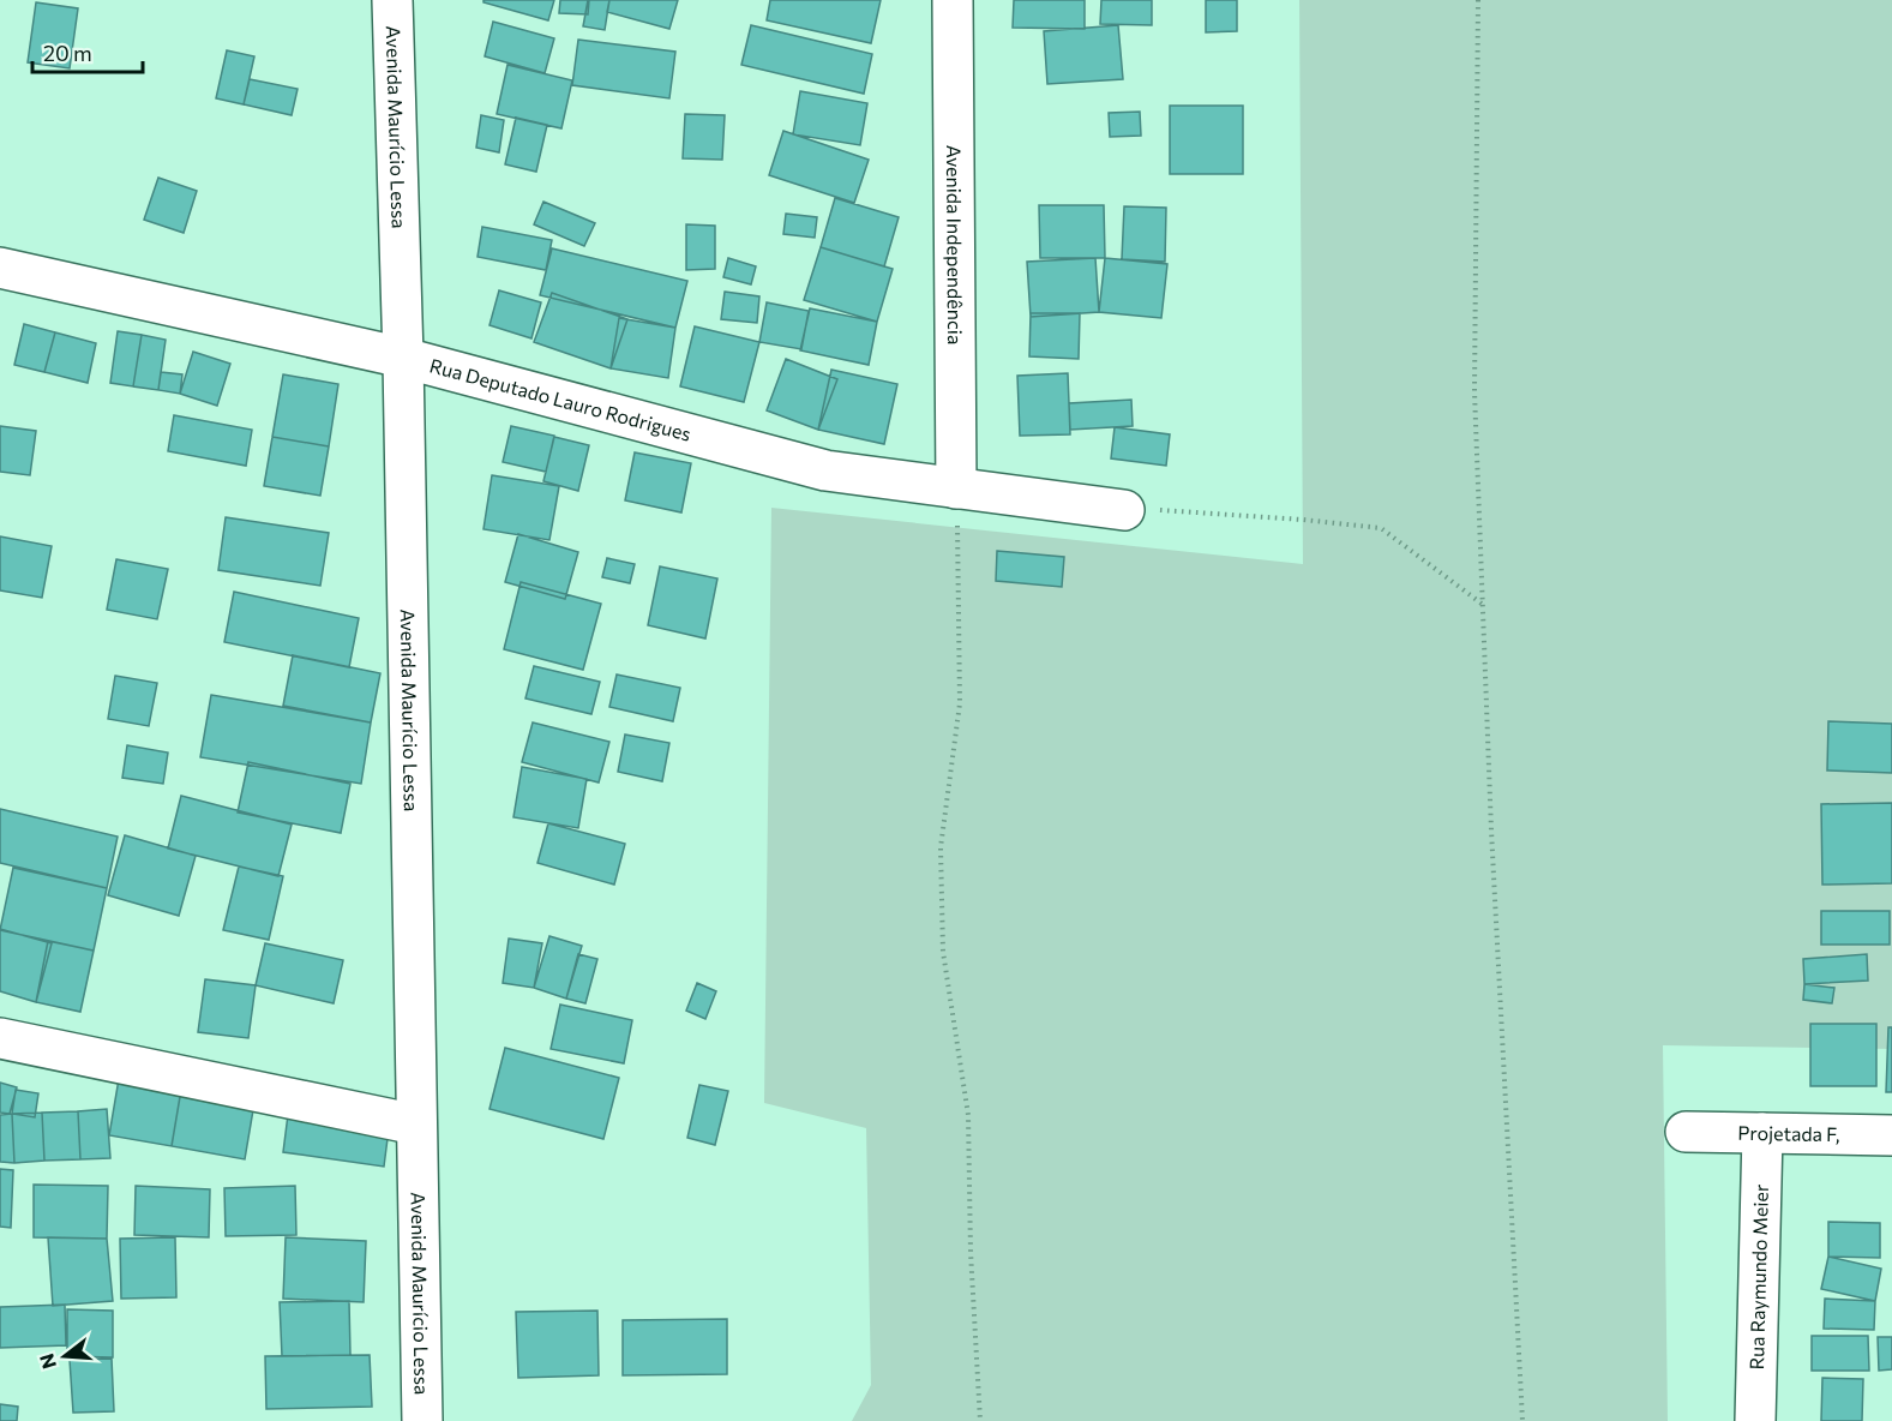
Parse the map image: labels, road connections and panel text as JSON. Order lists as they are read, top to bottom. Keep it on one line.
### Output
{"streets":{"street":["Avenida Maurício Lessa","Avenida Independência","Rua Deputado Lauro Rodrigues","Projetada F,","Rua Raymundo Meier"]},"crossings":[["Avenida Maurício Lessa","Rua Deputado Lauro Rodrigues"],["Avenida Independência","Rua Deputado Lauro Rodrigues"],["Projetada F,","Rua Raymundo Meier"]],"scale_bar":"20 m","north":"left"}
